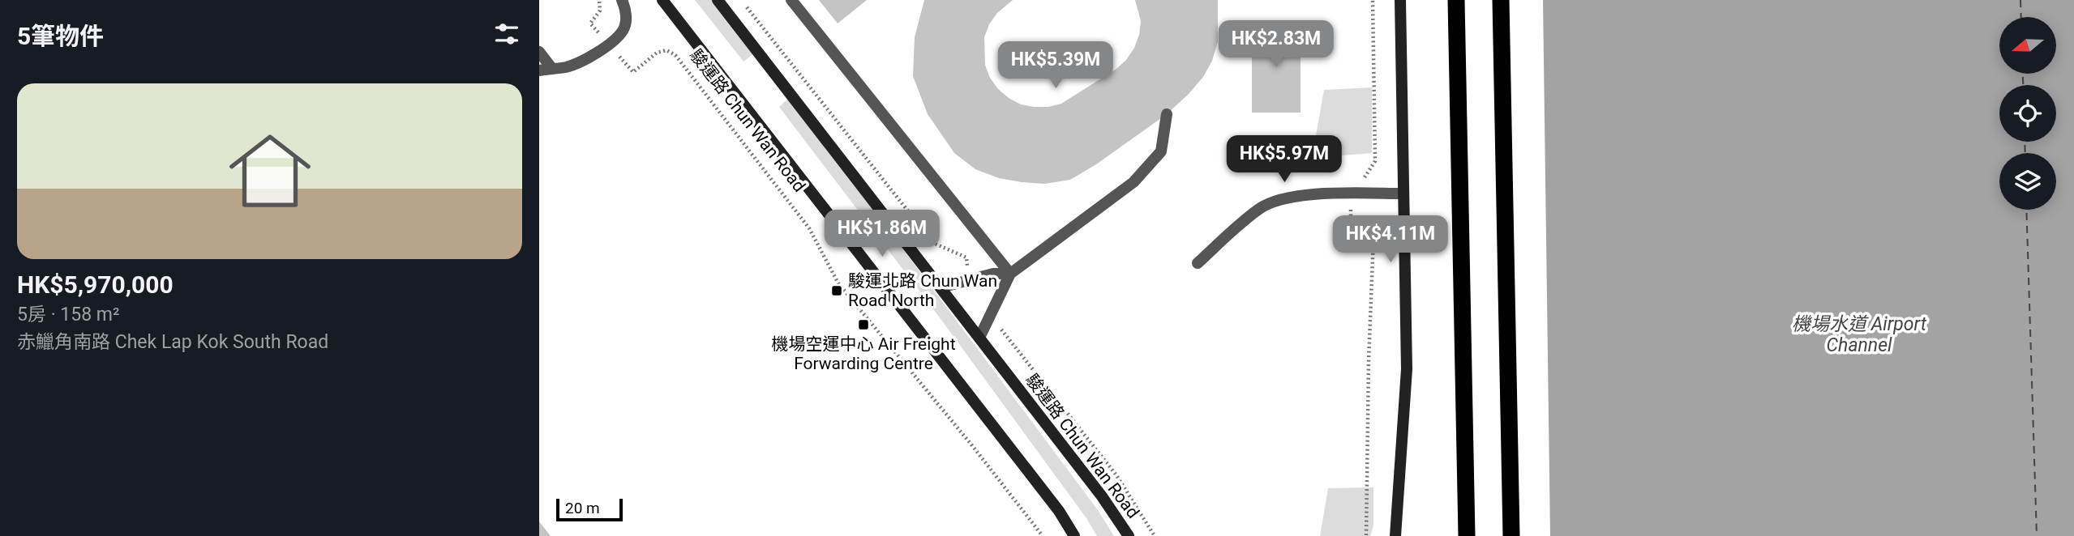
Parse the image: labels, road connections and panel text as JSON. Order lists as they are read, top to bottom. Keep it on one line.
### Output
{"streets":{"street":["駿運路 Chun Wan Road"]},"water":["機場水道 Airport Channel"],"places":{"transit":["駿運北路 Chun Wan Road North","機場空運中心 Air Freight Forwarding Centre"]},"scale_bar":"20 m","north":"left","page":{"heading":"5筆物件","price":["HK$2.83M","HK$5.39M","HK$5.97M","HK$1.86M","HK$4.11M"],"list":[{"name":"HK$5,970,000","note":"5房 · 158 m² · 赤鱲角南路 Chek Lap Kok South Road"}],"scale":"20 m"}}
